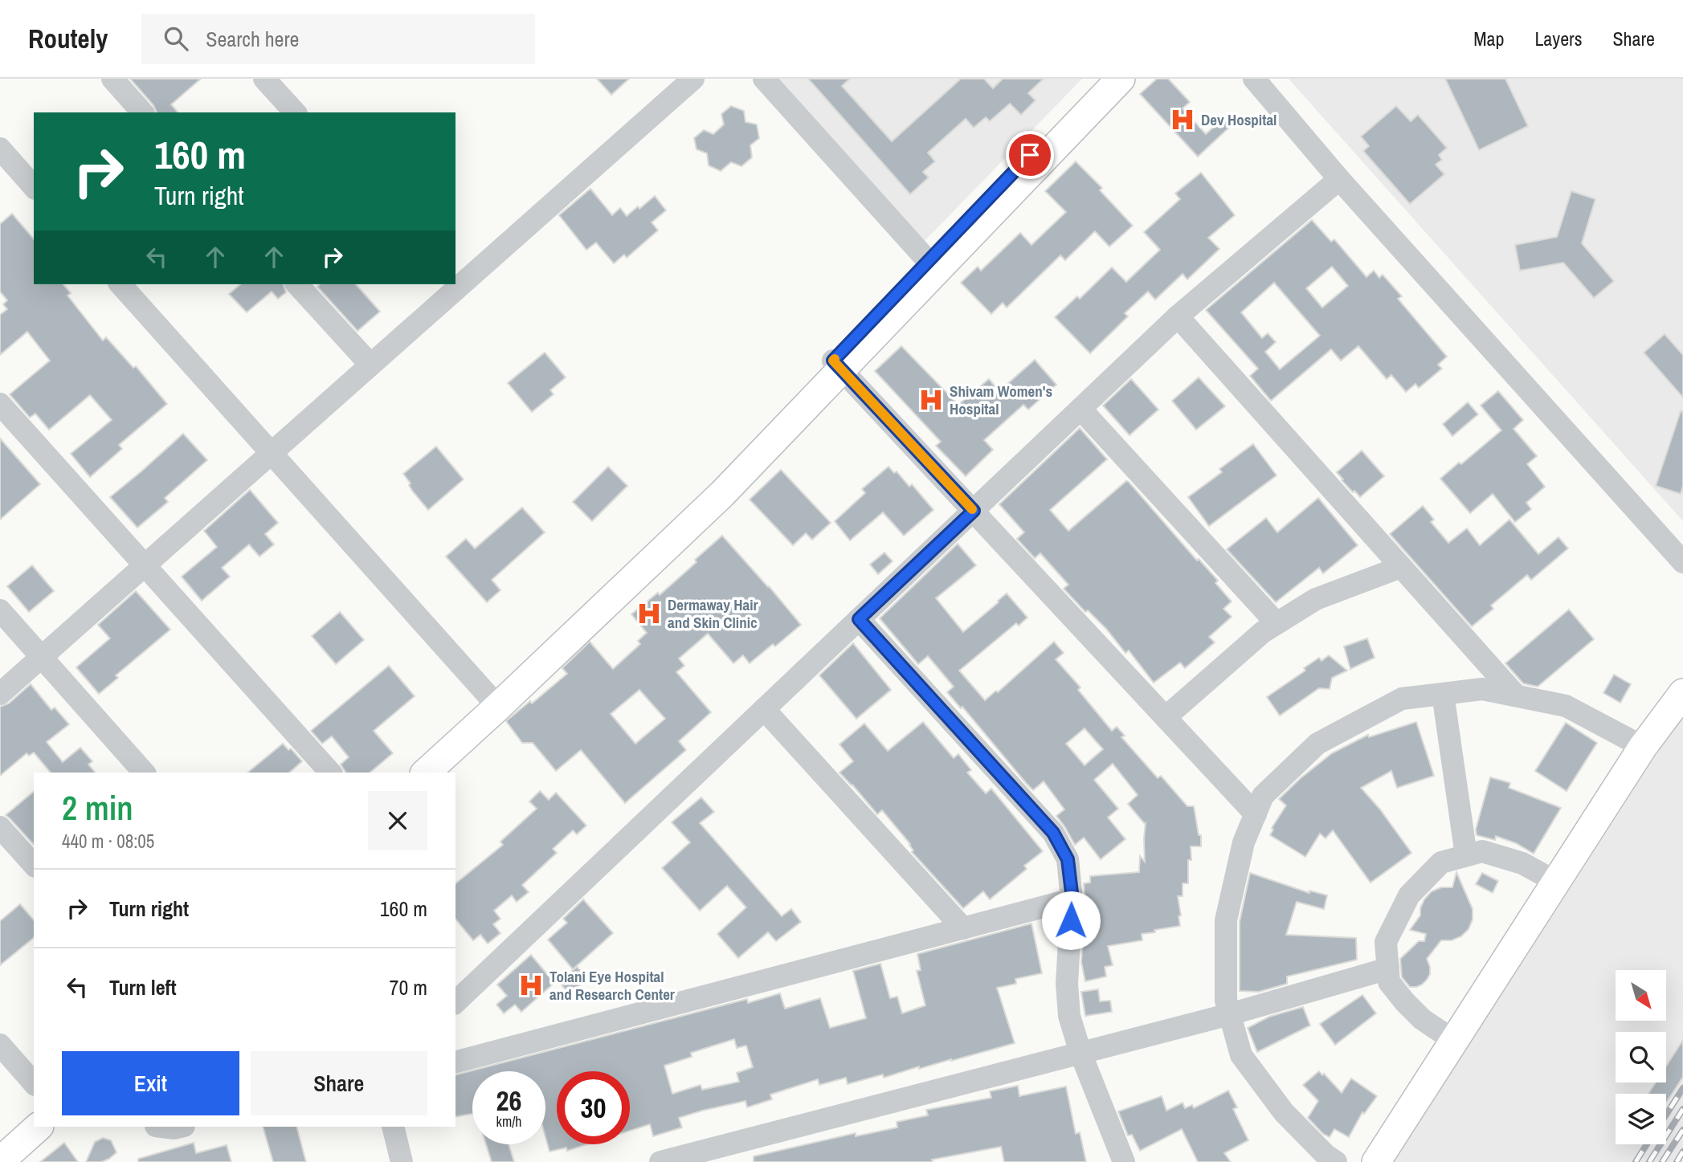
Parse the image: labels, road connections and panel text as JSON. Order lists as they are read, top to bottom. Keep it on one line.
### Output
{"places":{"hospital":["Dev Hospital","Shivam Women's Hospital","Dermaway Hair and Skin Clinic","Tolani Eye Hospital and Research Center"]},"north":"bottom right","page":{"header":"Routely","search":"Search here","nav":["Map","Layers","Share"],"turn":["160 m","Turn right"],"heading":["2 min","440 m · 08:05"],"list":[{"name":"Turn right","value":"160 m"},{"name":"Turn left","value":"70 m"}],"buttons":["Exit","Share"],"speed":"26 km/h","limit":"30"}}
